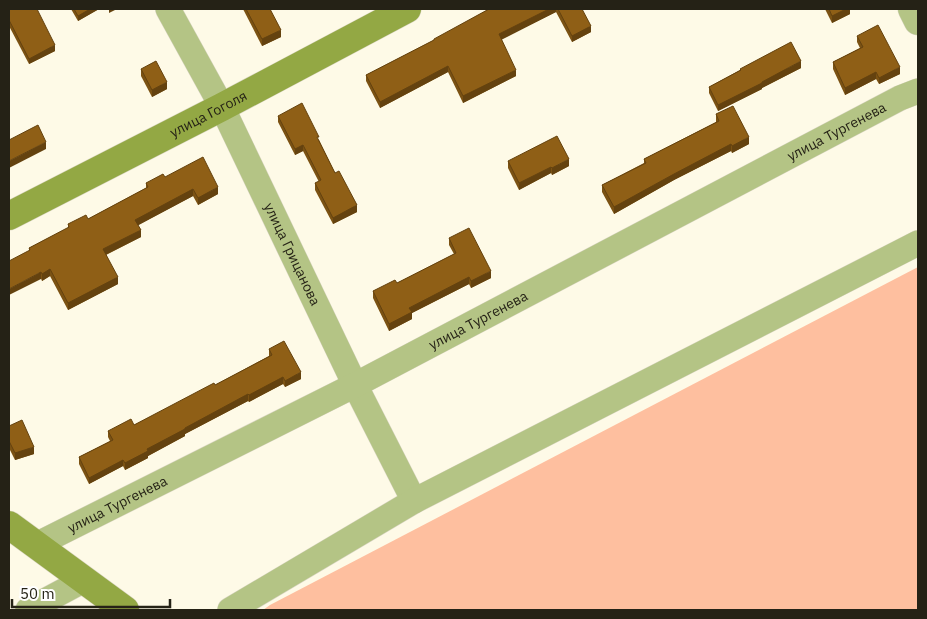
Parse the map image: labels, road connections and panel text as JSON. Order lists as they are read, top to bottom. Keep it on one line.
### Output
{"streets":{"main road":["улица Гоголя"],"street":["улица Тургенева","улица Грицанова"]},"crossings":[["улица Гоголя","улица Грицанова"],["улица Тургенева","улица Грицанова"]],"scale_bar":"50 m"}
